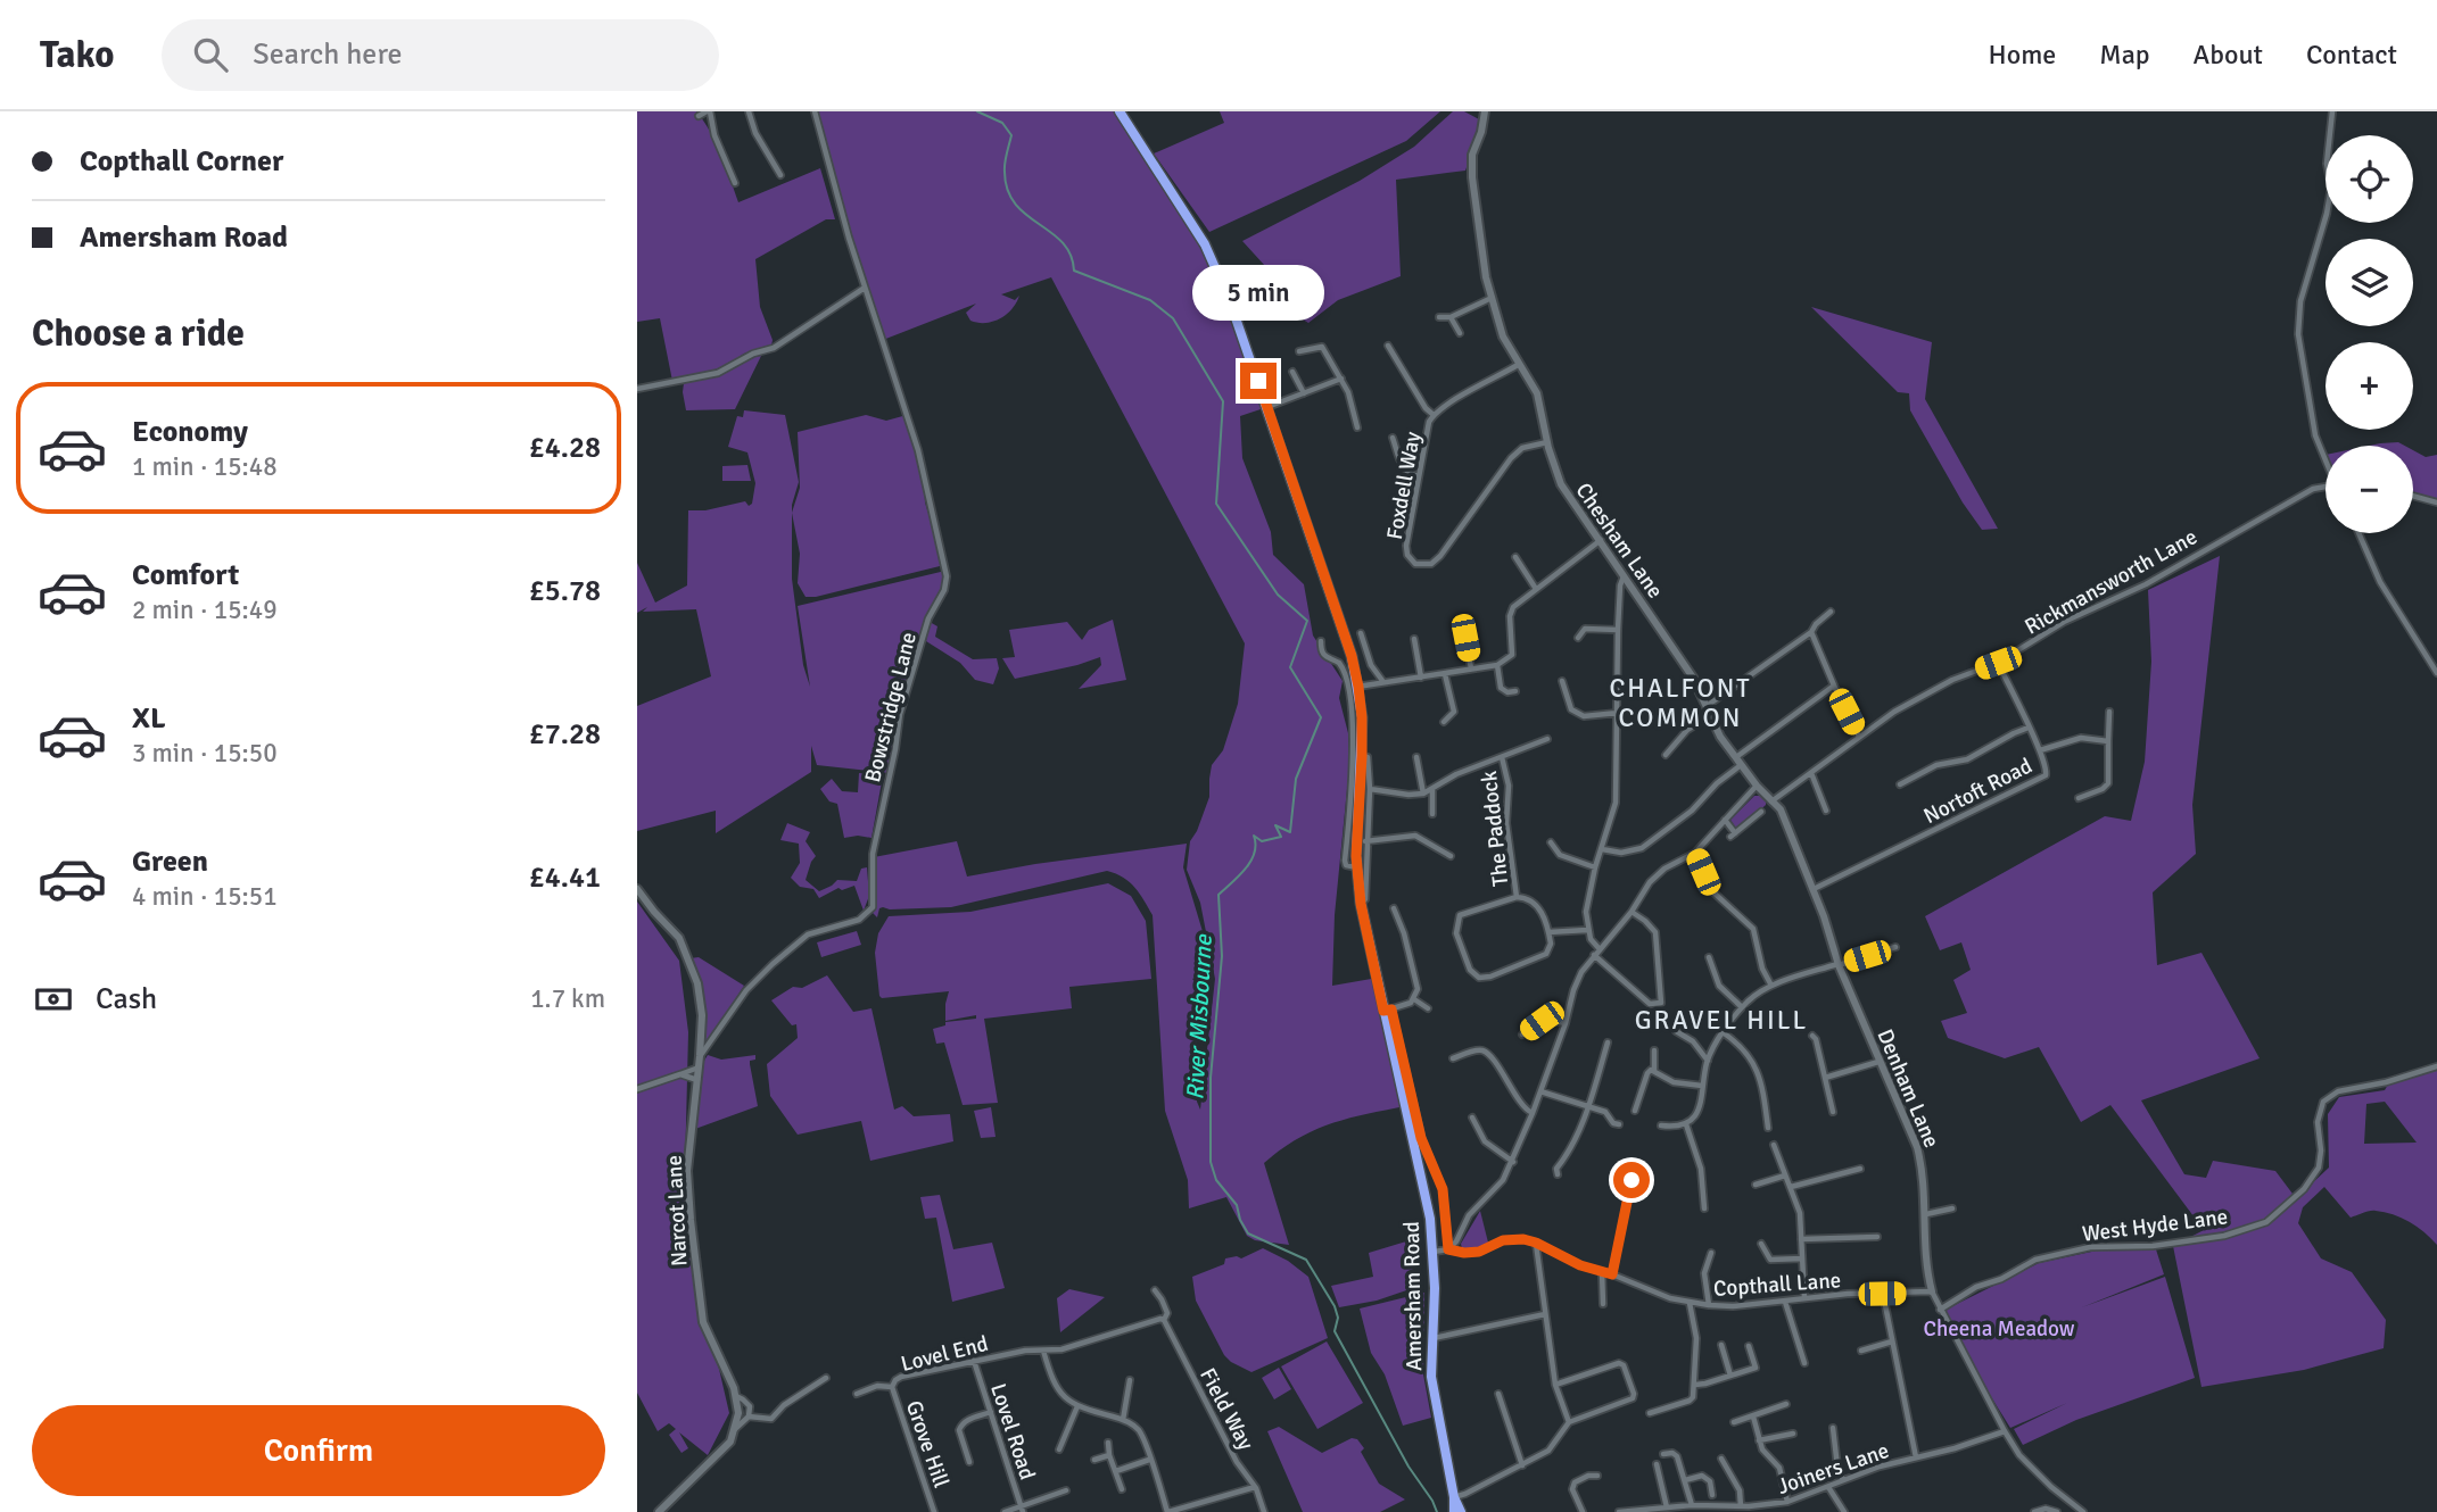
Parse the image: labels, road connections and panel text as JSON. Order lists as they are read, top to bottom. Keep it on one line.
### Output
{"streets":{"highway":["Amersham Road"],"street":["Foxdell Way","Chesham Lane","Rickmansworth Lane","Bowstridge Lane","Nortoft Road","The Paddock","Denham Lane","Narcot Lane","West Hyde Lane","Copthall Lane","Lovel End","Field Way","Lovel Road","Grove Hill","Joiners Lane"]},"crossings":[["Foxdell Way","Chesham Lane"],["Rickmansworth Lane","Nortoft Road"],["Rickmansworth Lane","Denham Lane"],["Bowstridge Lane","Narcot Lane"],["Nortoft Road","Denham Lane"],["Denham Lane","West Hyde Lane"],["Denham Lane","Copthall Lane"],["Denham Lane","Joiners Lane"],["Lovel End","Field Way"],["Lovel End","Lovel Road"],["Lovel End","Grove Hill"]],"districts":["CHALFONT COMMON","GRAVEL HILL"],"water":["River Misbourne"],"parks":["Cheena Meadow"],"page":{"header":"Tako","search":"Search here","nav":["Home","Map","About","Contact"],"banner":["Copthall Corner","Amersham Road"],"map_buttons":["+","−"],"bubble":"5 min","heading":"Choose a ride","list":[{"name":"Economy","note":"1 min · 15:48","value":"£4.28"},{"name":"Comfort","note":"2 min · 15:49","value":"£5.78"},{"name":"XL","note":"3 min · 15:50","value":"£7.28"},{"name":"Green","note":"4 min · 15:51","value":"£4.41"}],"pay":["Cash","1.7 km"],"buttons":"Confirm"}}
